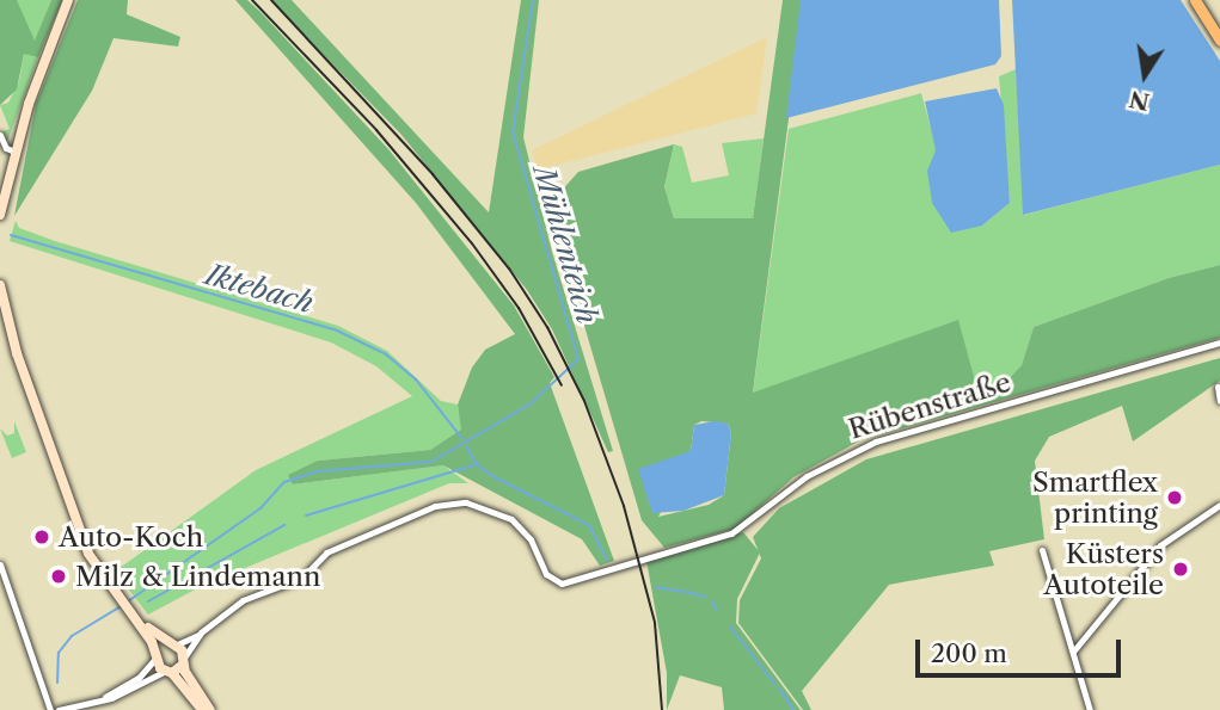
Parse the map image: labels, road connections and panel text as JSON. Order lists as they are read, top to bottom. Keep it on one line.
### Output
{"streets":{"street":["Rübenstraße"]},"water":["Mühlenteich","Iktebach"],"places":["Smartflex printing","Auto-Koch","Küsters Autoteile","Milz & Lindemann"],"scale_bar":"200 m","north":"bottom"}
